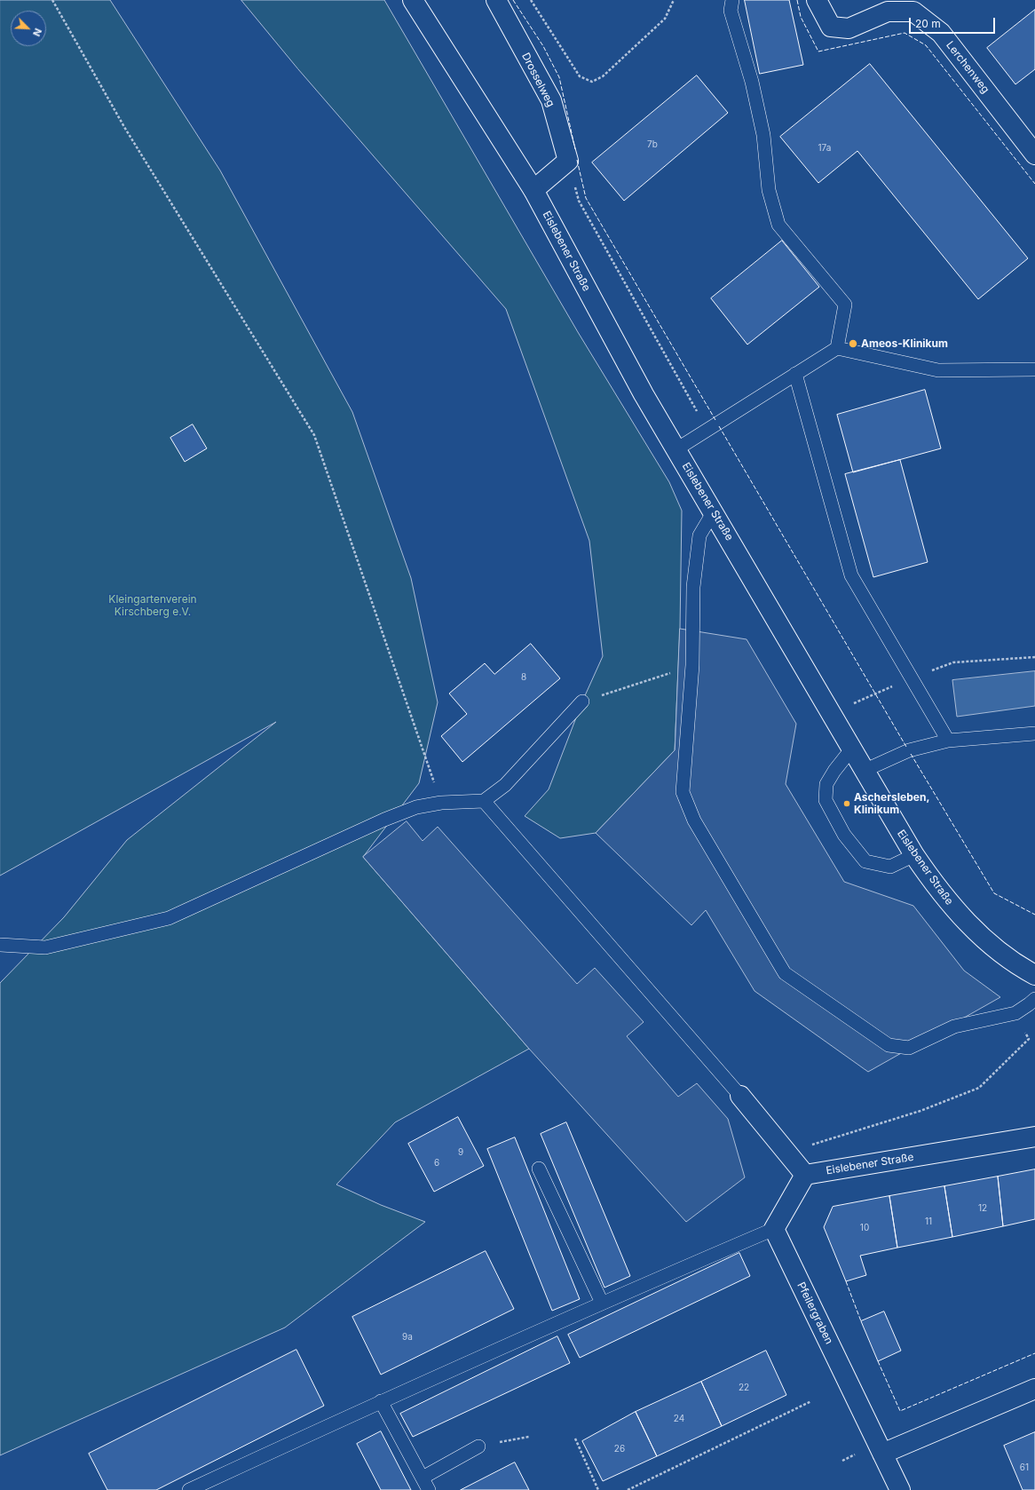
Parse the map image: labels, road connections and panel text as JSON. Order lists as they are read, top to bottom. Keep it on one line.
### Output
{"streets":{"street":["Lerchenweg","Drosselweg","Eislebener Straße","Pfeilergraben"]},"parks":["Kleingartenverein Kirschberg e.V."],"places":["Ameos-Klinikum","Aschersleben, Klinikum"],"house_numbers":["7b","17a","8","9","6","12","11","10","9a","22","24","26","61"],"scale_bar":"20 m","north":"bottom right"}
